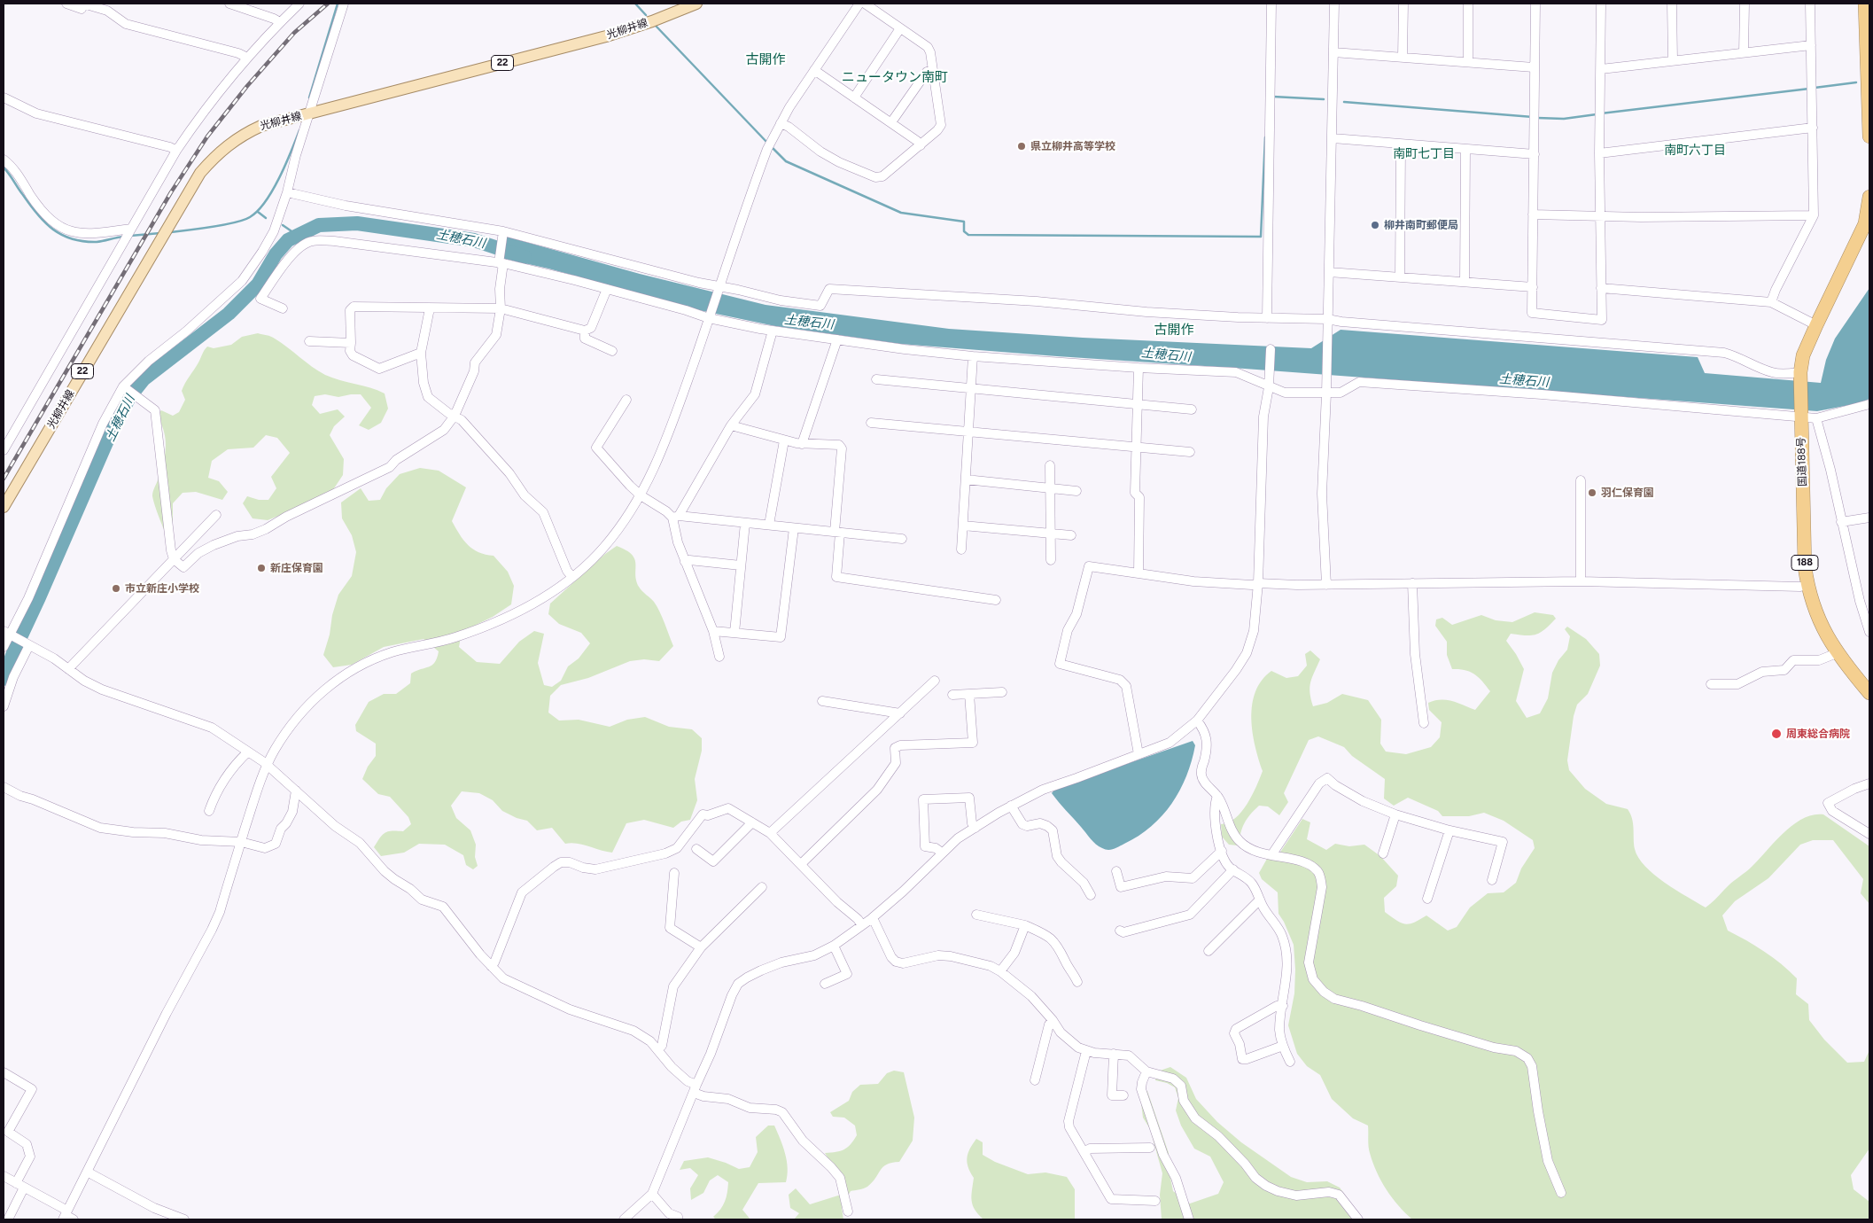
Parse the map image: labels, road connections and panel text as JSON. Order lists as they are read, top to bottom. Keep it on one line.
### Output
{"streets":{"highway":["国道188号","188"],"main road":["光柳井線","22"]},"districts":["古開作","ニュータウン南町","南町六丁目","南町七丁目","古開作"],"water":["土穂石川"],"places":["県立柳井高等学校","柳井南町郵便局","羽仁保育園","新庄保育園","市立新庄小学校","周東総合病院"]}
